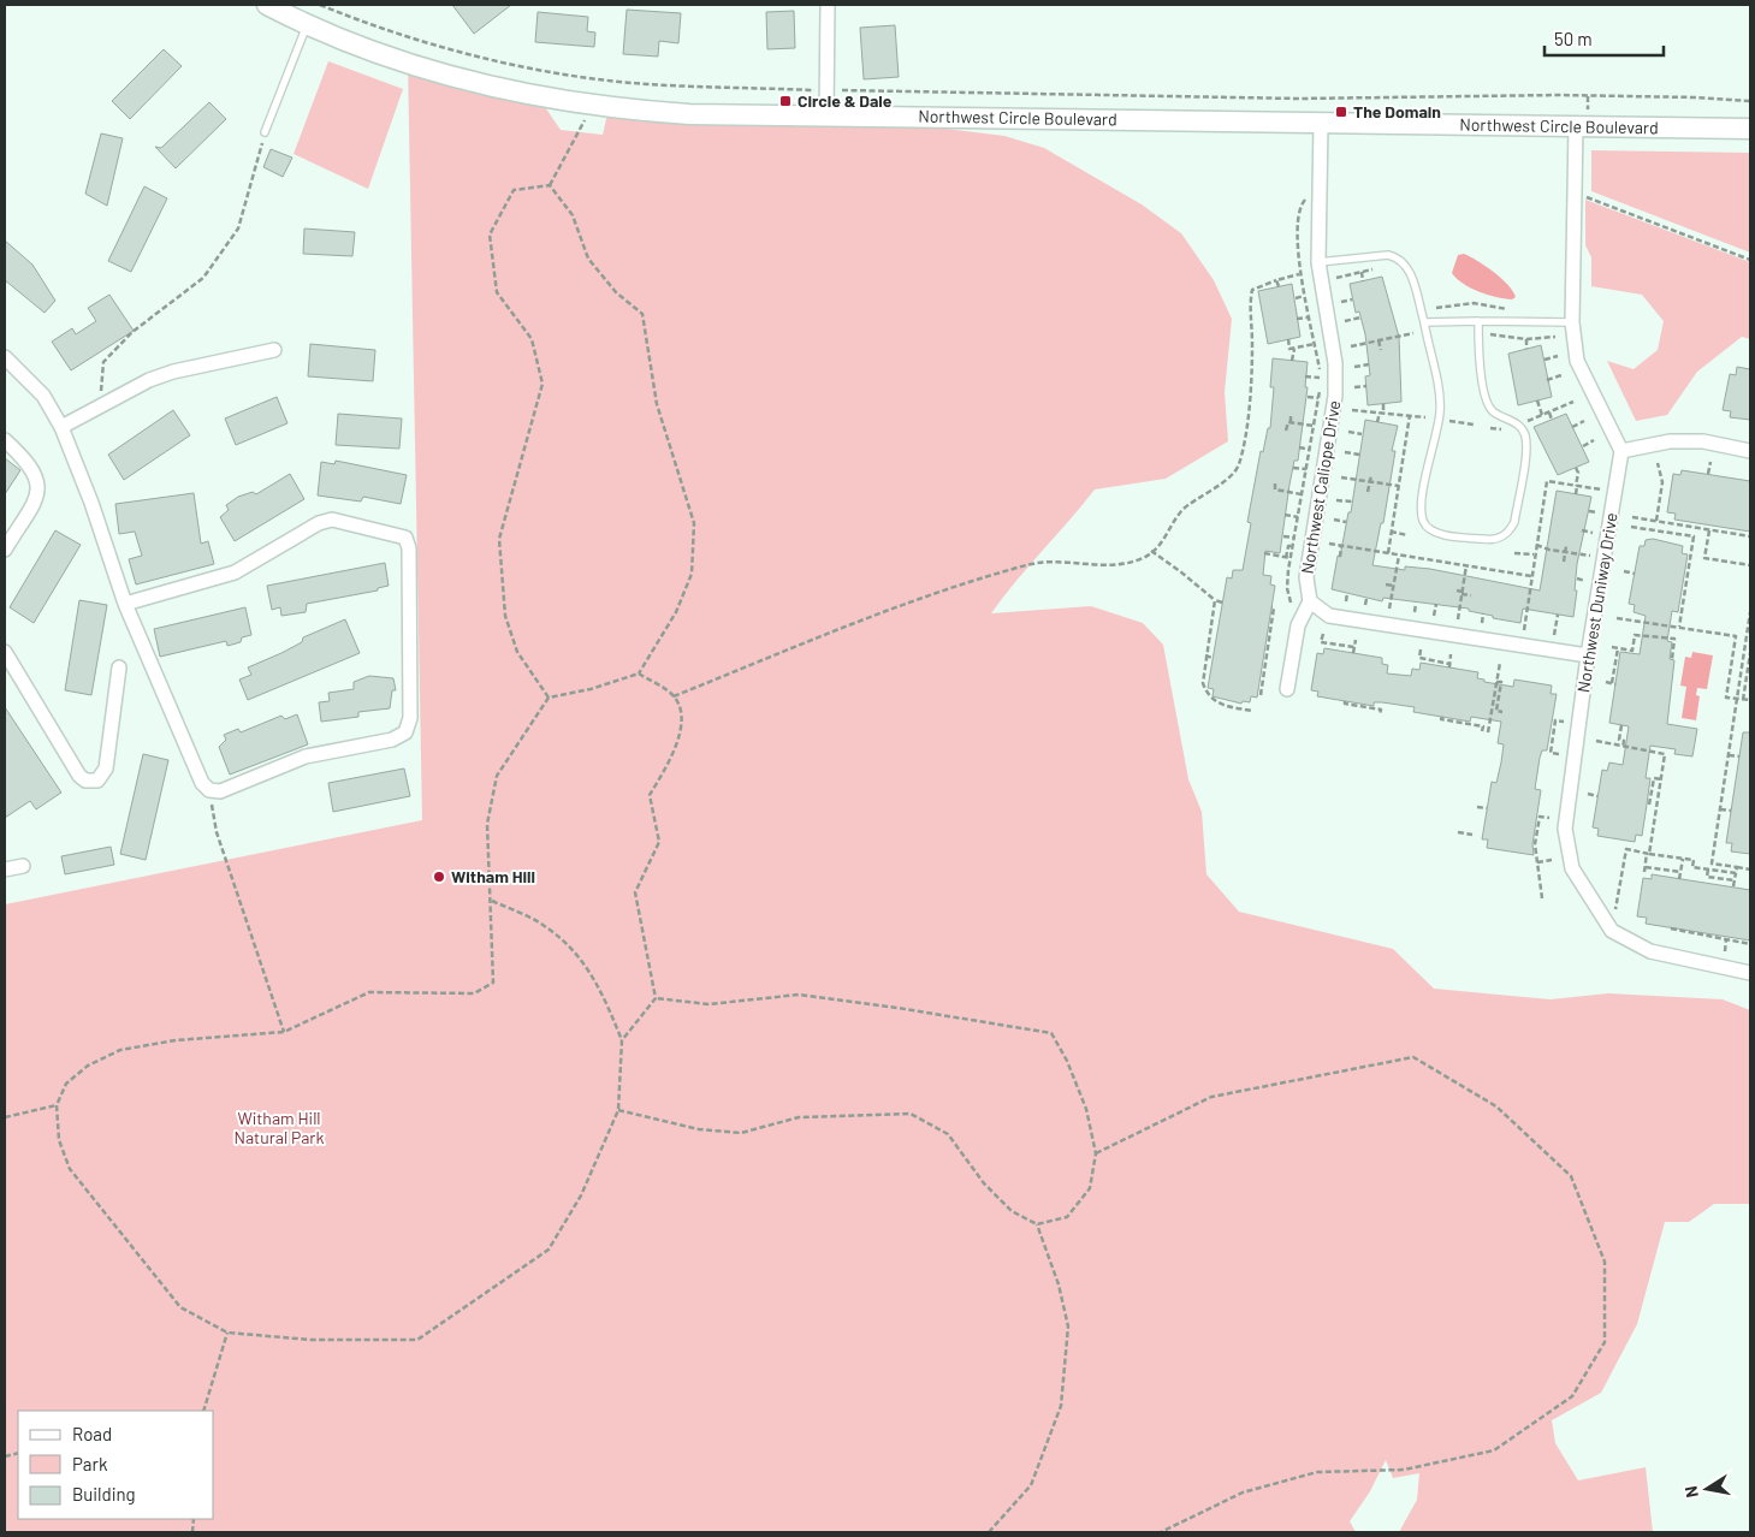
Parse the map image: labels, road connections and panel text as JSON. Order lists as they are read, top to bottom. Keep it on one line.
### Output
{"streets":{"main road":["Northwest Circle Boulevard"],"street":["Northwest Caliope Drive","Northwest Duniway Drive"]},"crossings":[["Northwest Circle Boulevard","Northwest Caliope Drive"]],"parks":["Witham Hill Natural Park"],"places":{"transit":["Circle & Dale","The Domain"],"other":["Witham Hill"]},"legend":["Road","Park","Building"],"scale_bar":"50 m","north":"left"}
